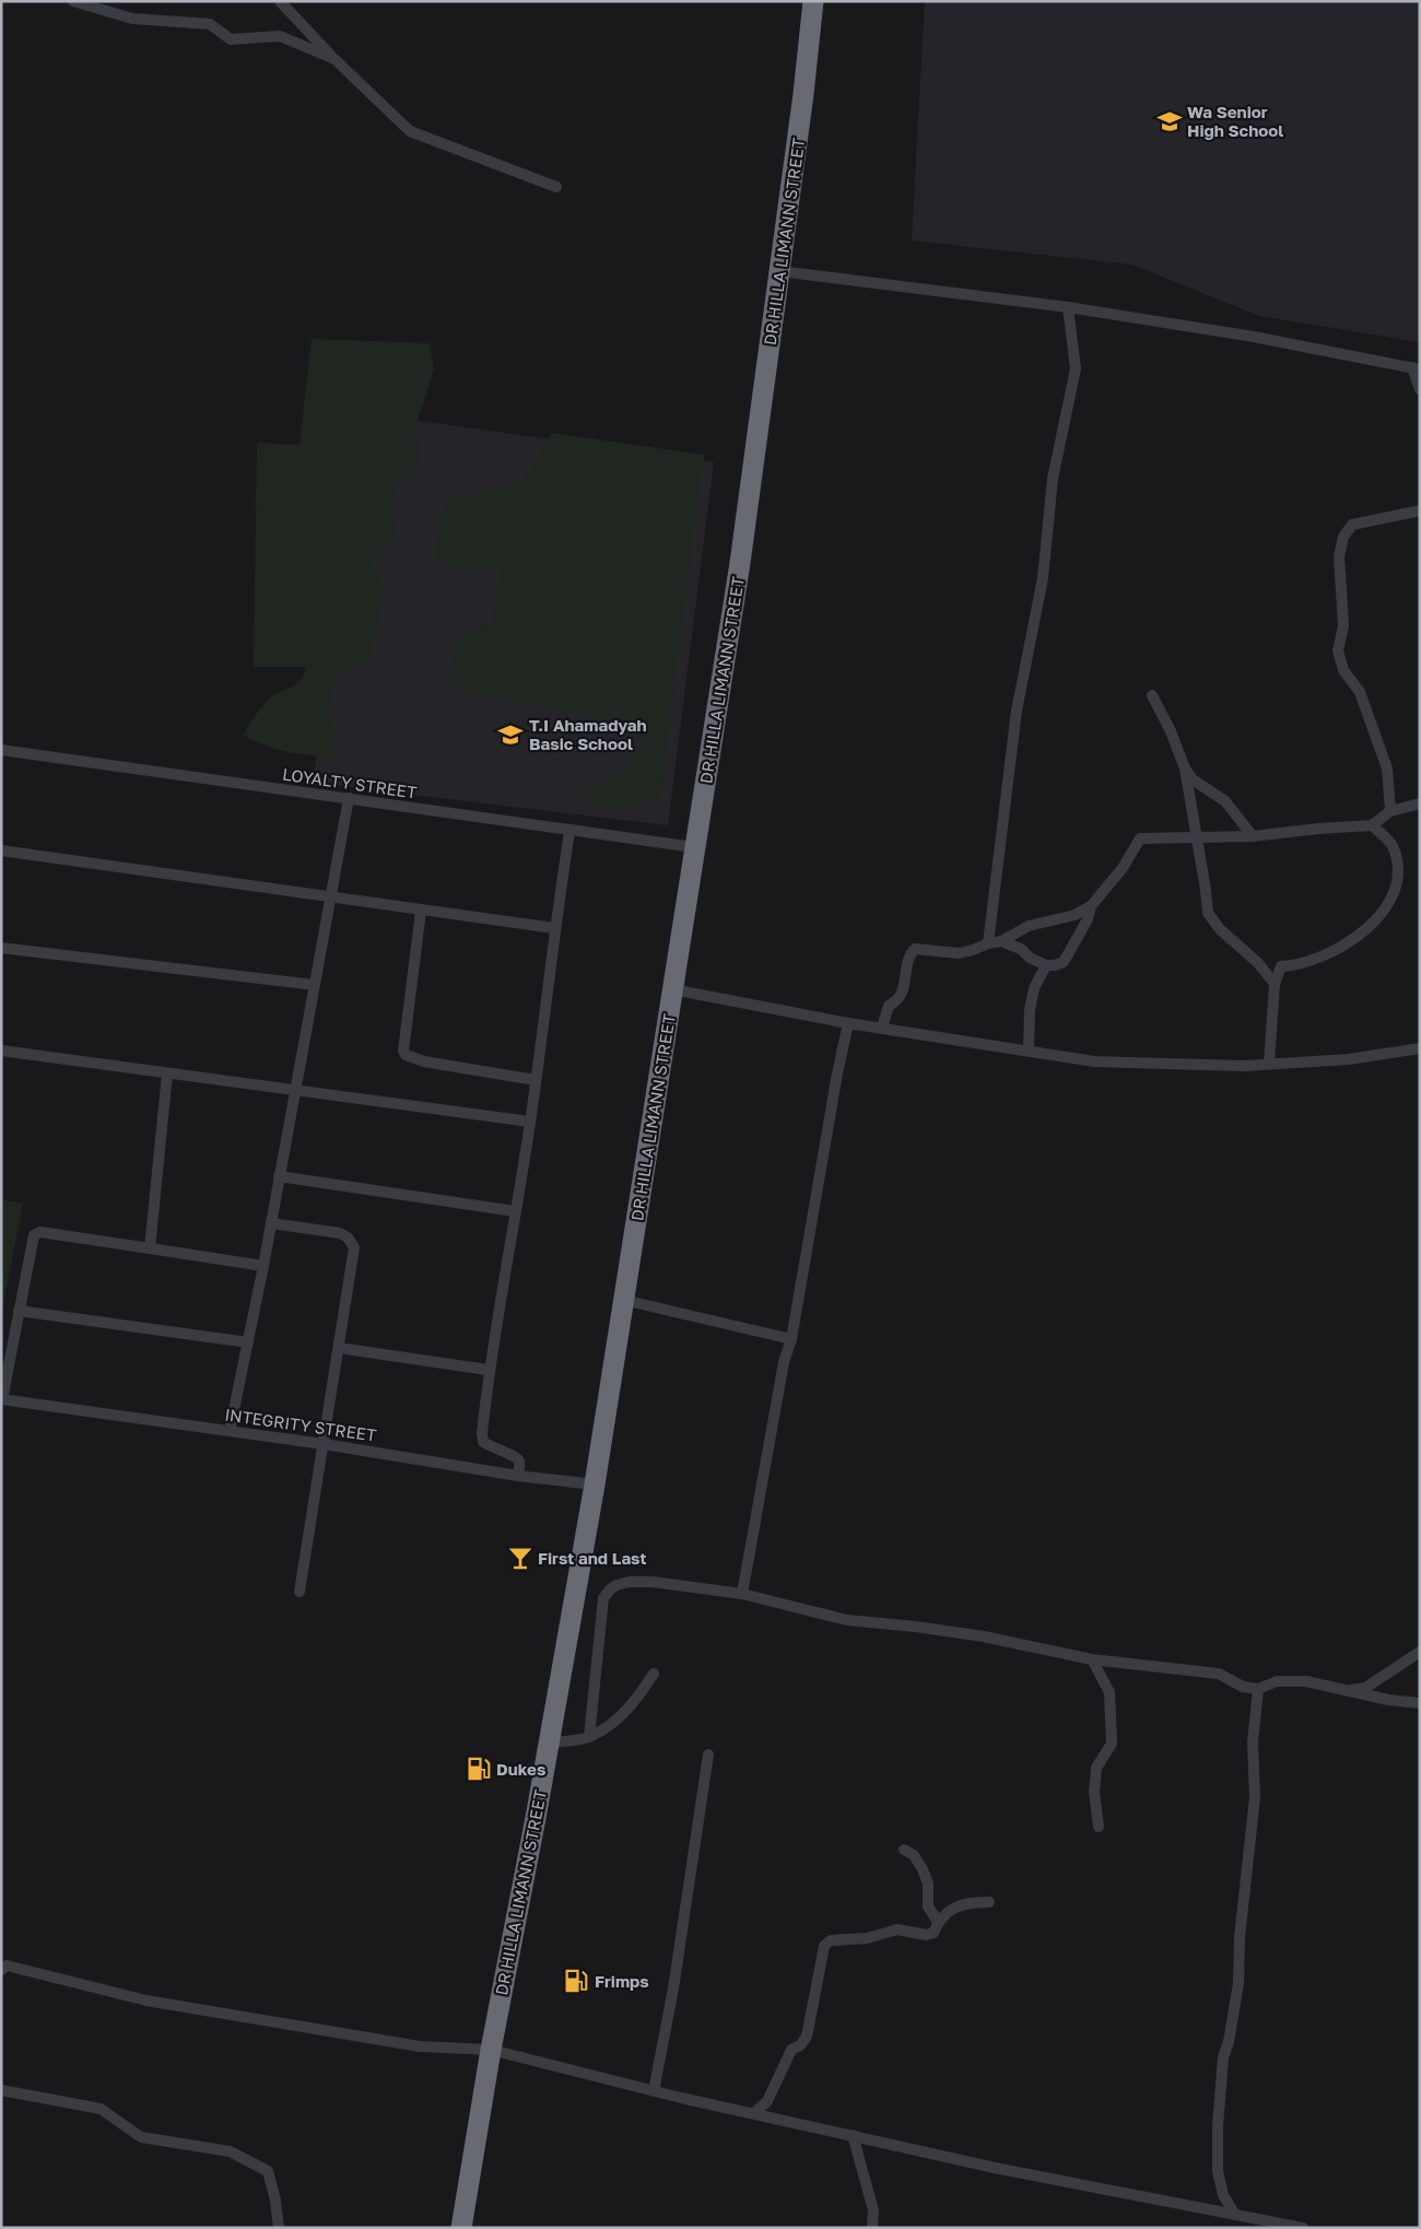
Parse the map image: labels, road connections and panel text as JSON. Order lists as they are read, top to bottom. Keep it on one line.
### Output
{"streets":{"highway":["DR HILLA LIMANN STREET"],"street":["LOYALTY STREET","INTEGRITY STREET"]},"crossings":[["DR HILLA LIMANN STREET","LOYALTY STREET"],["DR HILLA LIMANN STREET","INTEGRITY STREET"]],"places":{"school or university":["Wa Senior High School","T.I Ahamadyah Basic School"],"bar":["First and Last"],"fuel station":["Dukes","Frimps"]}}
